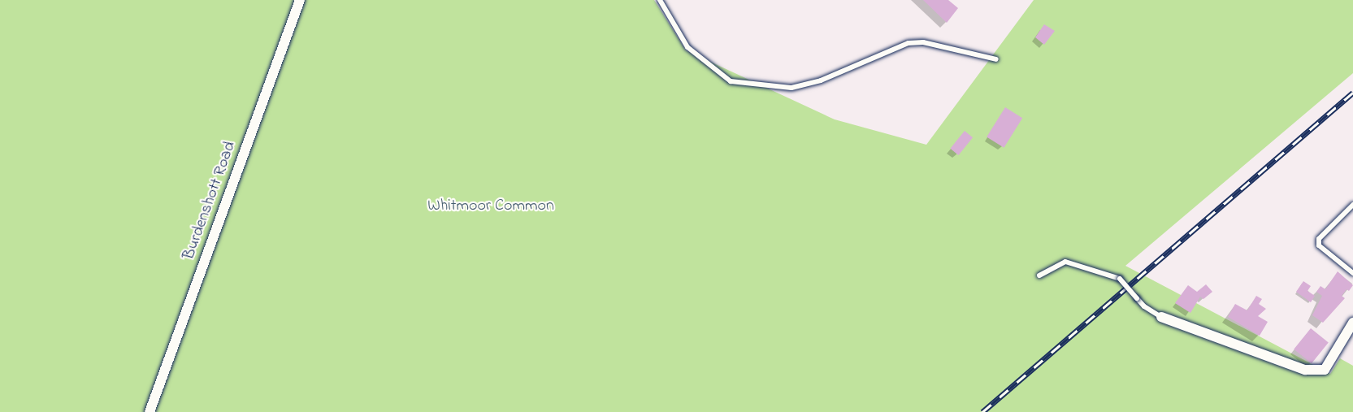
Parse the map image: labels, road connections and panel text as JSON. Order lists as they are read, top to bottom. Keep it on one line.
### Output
{"streets":{"street":["Burdenshott Road"]},"parks":["Whitmoor Common"]}
